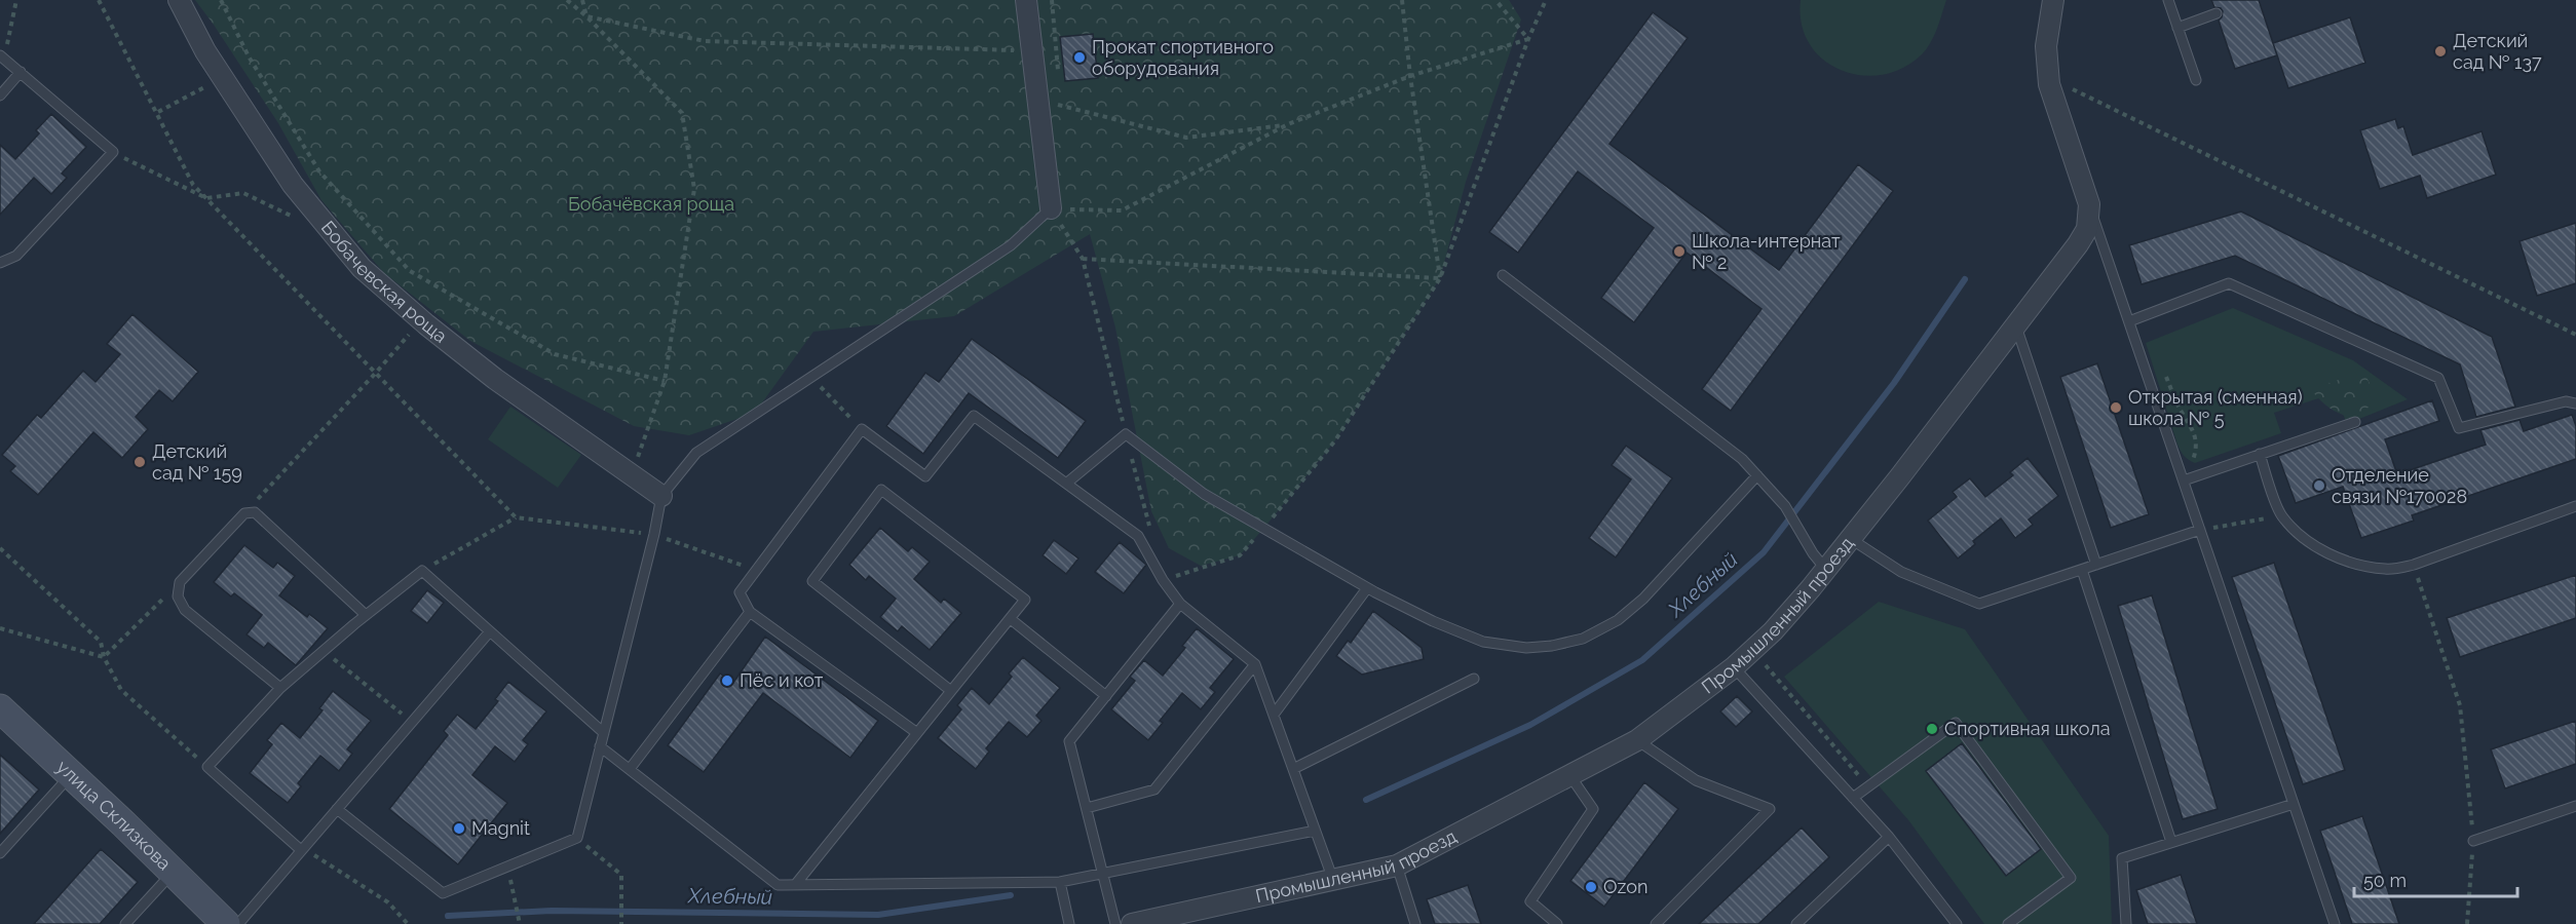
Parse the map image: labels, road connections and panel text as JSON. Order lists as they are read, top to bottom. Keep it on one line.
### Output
{"streets":{"street":["Бобачевская роща","Промышленный проезд","улица Склизкова"]},"water":["Хлебный"],"parks":["Бобачёвская роща"],"places":["Детский сад № 137","Прокат спортивного оборудования","Школа-интернат № 2","Открытая (сменная) школа № 5","Детский сад № 159","Отделение связи №170028","Пёс и кот","Спортивная школа","Magnit","Ozon"],"scale_bar":"50 m"}
